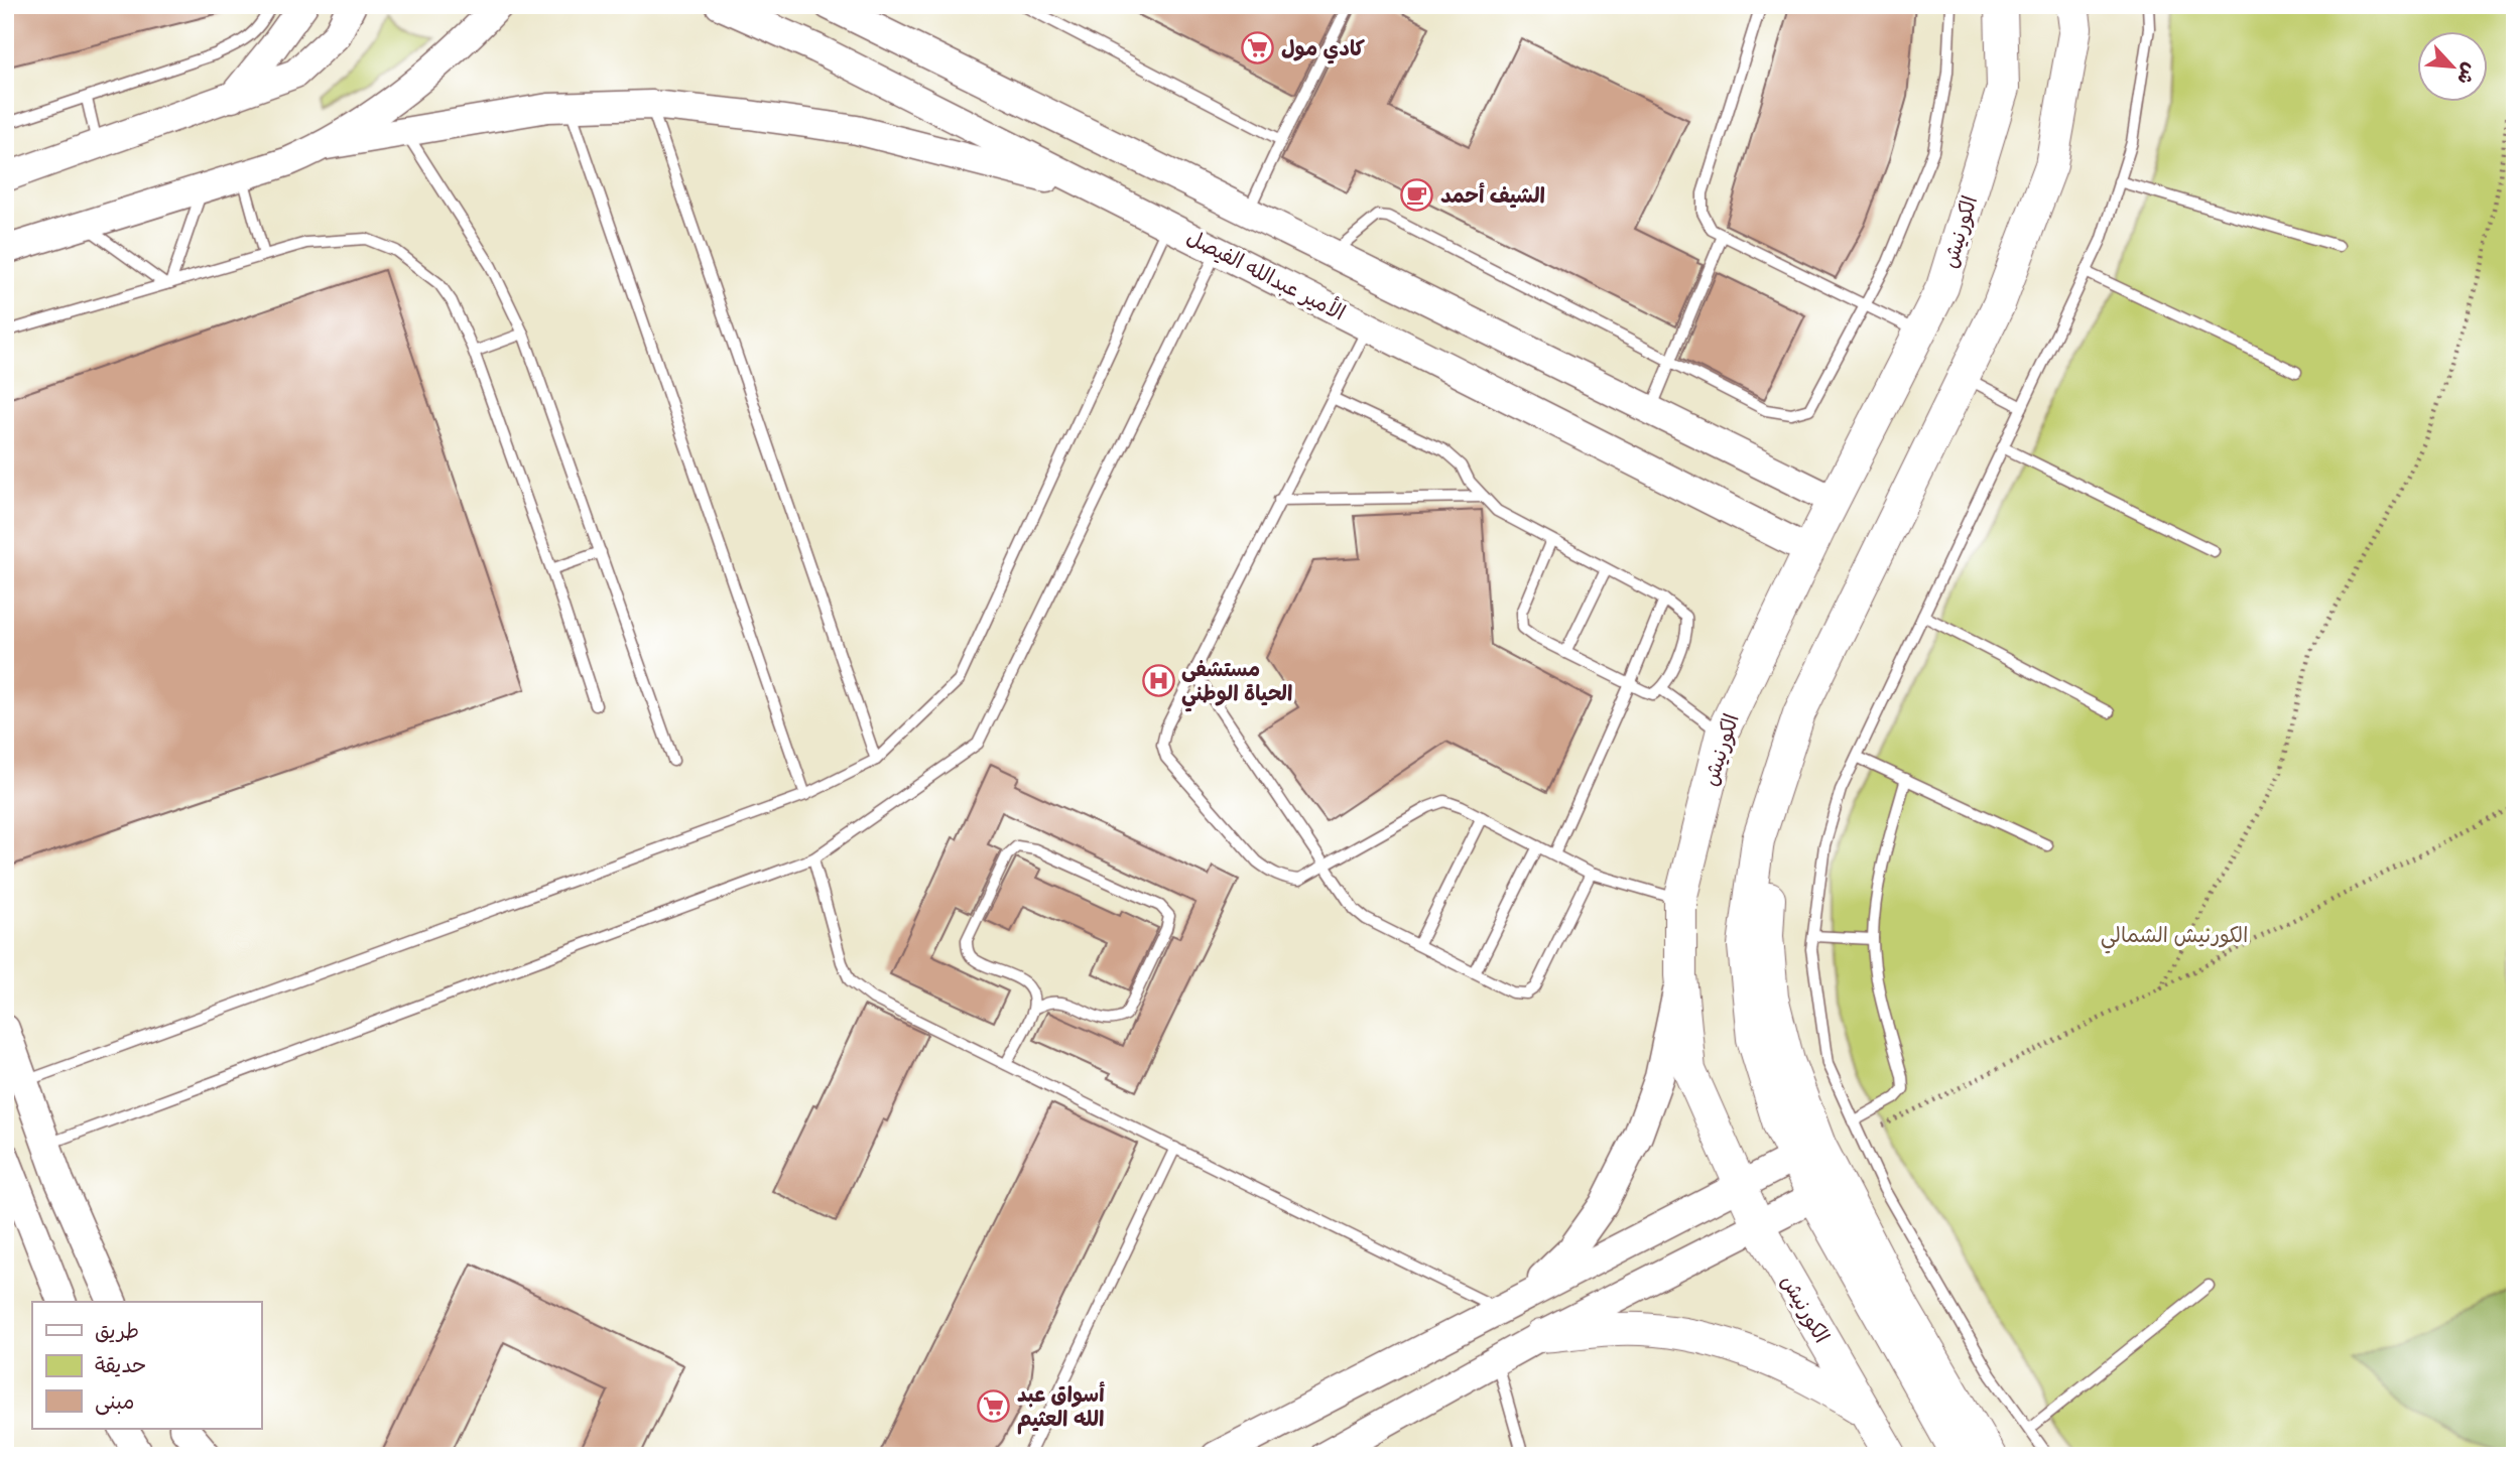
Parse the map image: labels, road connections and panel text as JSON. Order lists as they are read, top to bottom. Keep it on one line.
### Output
{"streets":{"main road":["الكورنيش"],"street":["الأمير عبدالله الفيصل"]},"crossings":[["الكورنيش","الأمير عبدالله الفيصل"]],"parks":["الكورنيش الشمالي"],"places":{"supermarket":["كادي مول","أسواق عبد الله العثيم"],"cafe":["الشيف أحمد"],"hospital":["مستشفى الحياة الوطني"]},"legend":["طريق","حديقة","مبنى"],"north":"bottom right"}
